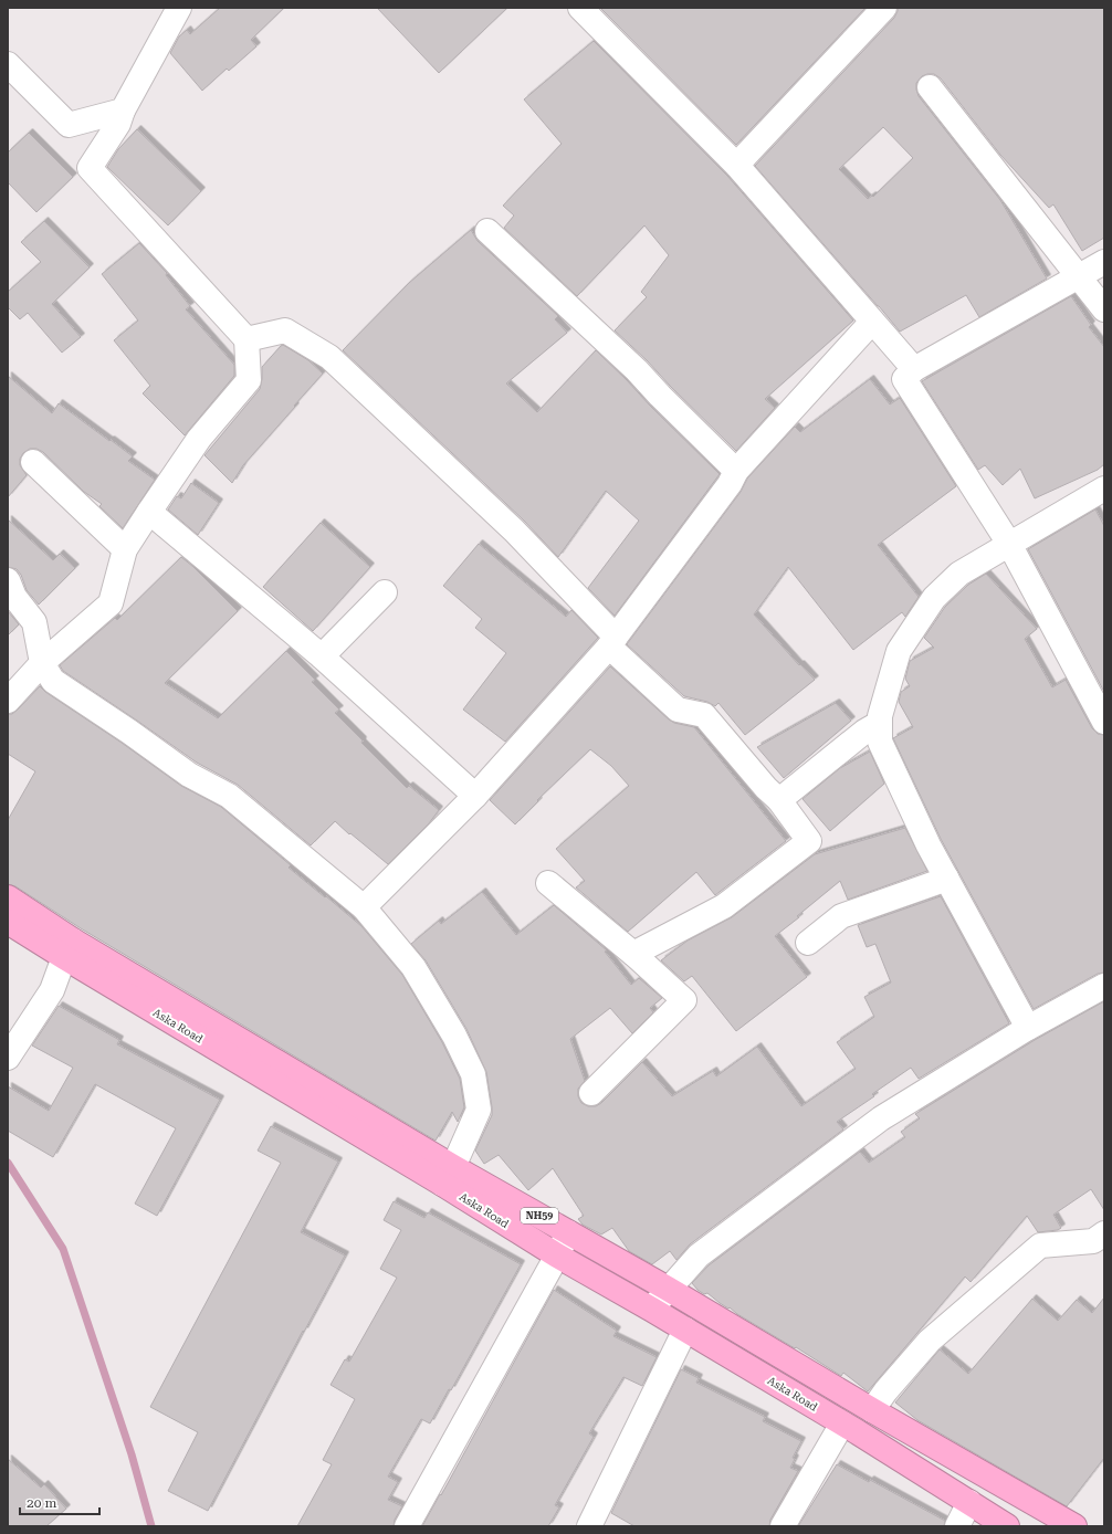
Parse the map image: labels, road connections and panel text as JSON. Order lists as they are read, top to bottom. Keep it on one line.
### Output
{"streets":{"highway":["Aska Road","NH59"]},"crossings":[["Aska Road","NH59"]],"scale_bar":"20 m"}
